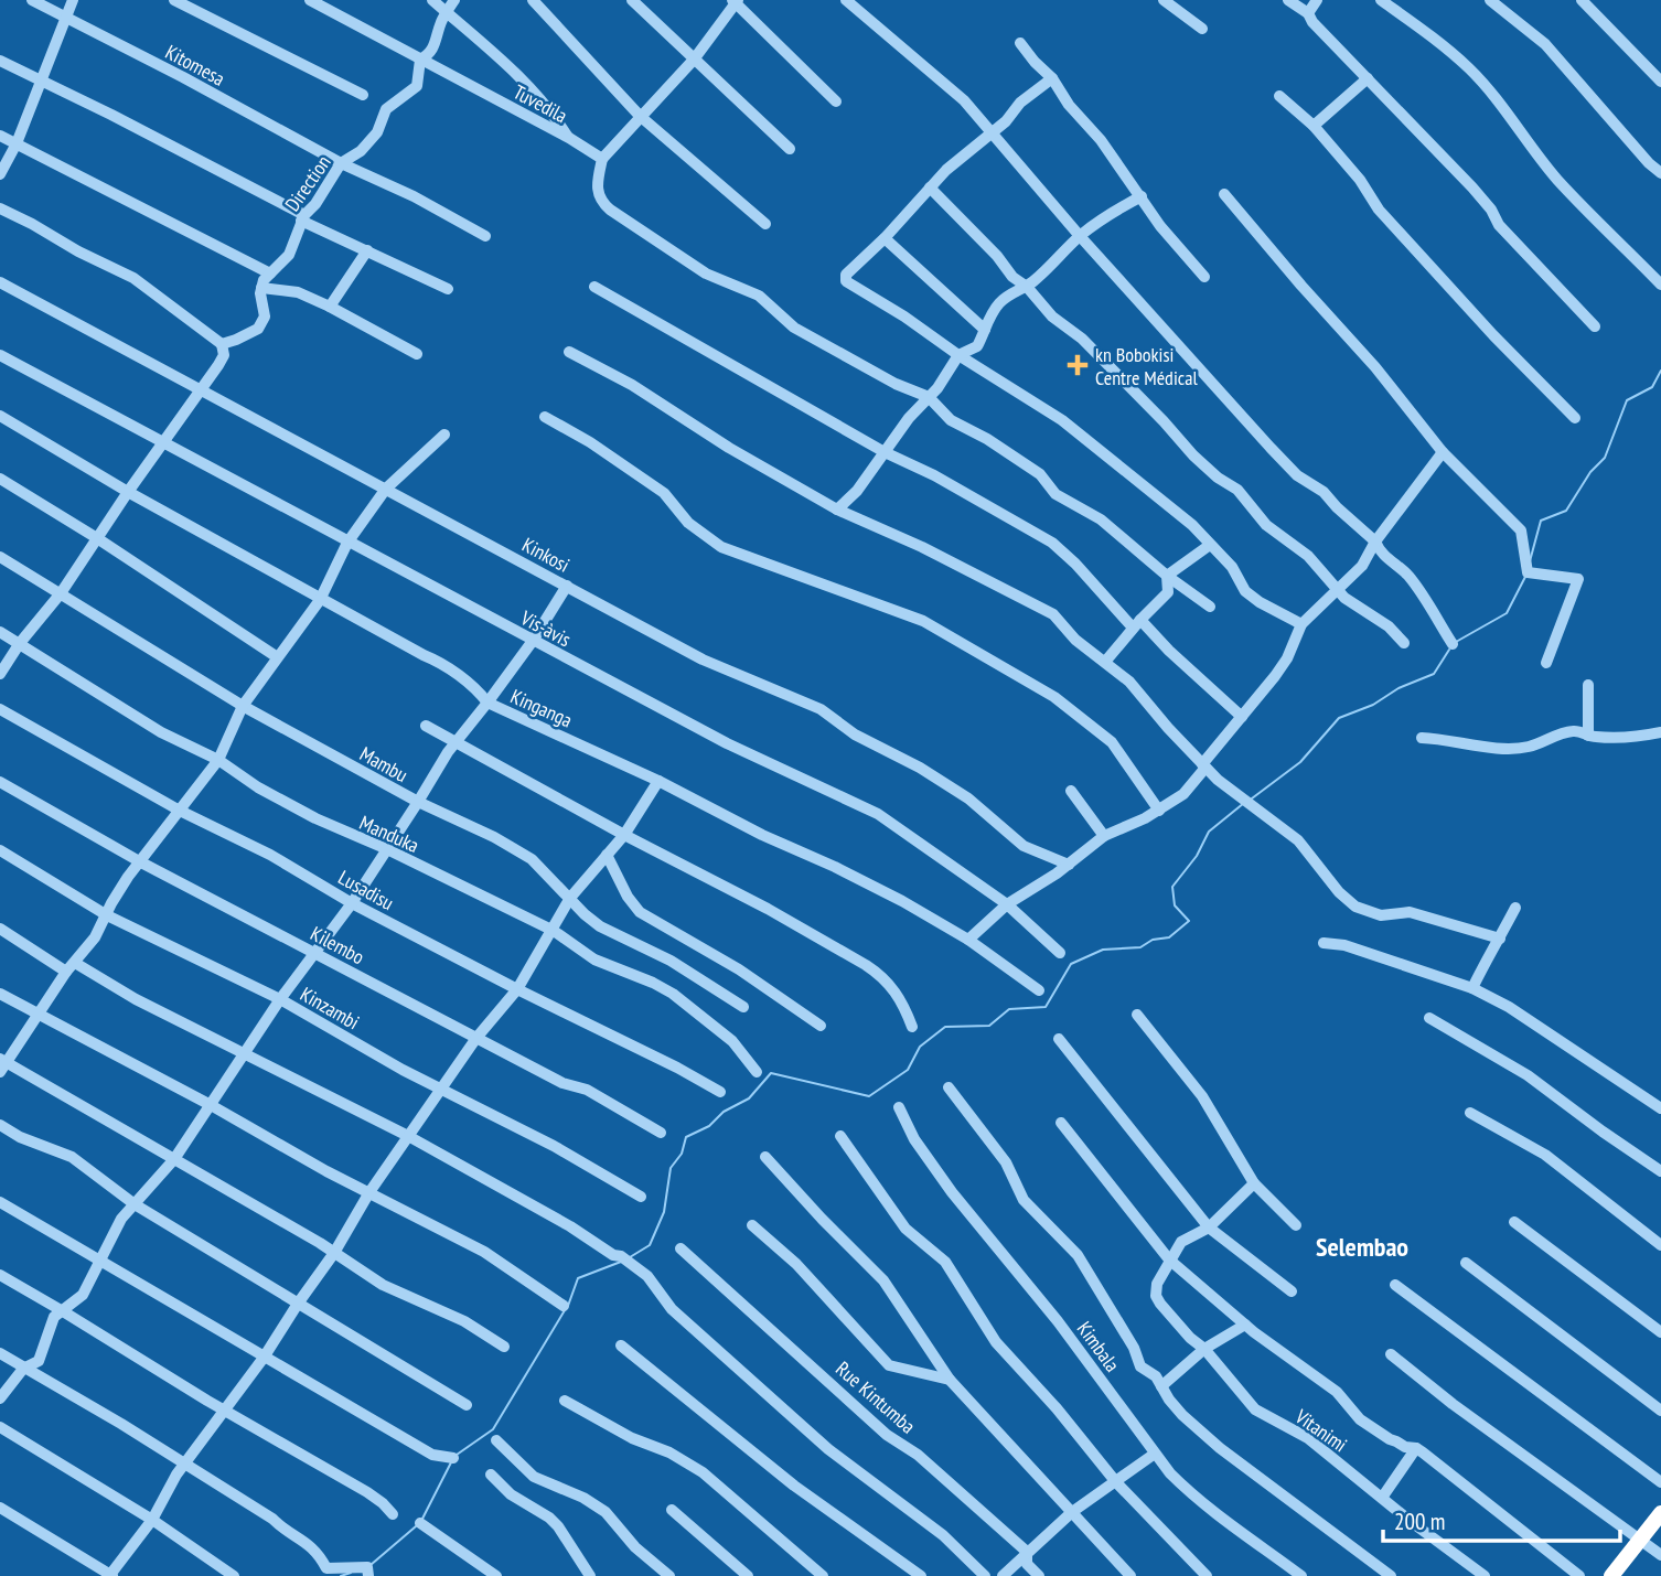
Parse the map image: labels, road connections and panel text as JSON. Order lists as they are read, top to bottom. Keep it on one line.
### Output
{"streets":{"street":["Kitomesa","Tuvedila","Direction","Kinkosi","Vis-àvis","Kinganga","Mambu","Manduka","Lusadisu","Kilembo","Kinzambi","Kimbala","Rue Kintumba","Vitanimi"]},"crossings":[["Kitomesa","Direction"],["Tuvedila","Direction"]],"districts":["Selembao"],"places":{"health":["kn Bobokisi Centre Médical"]},"scale_bar":"200 m"}
